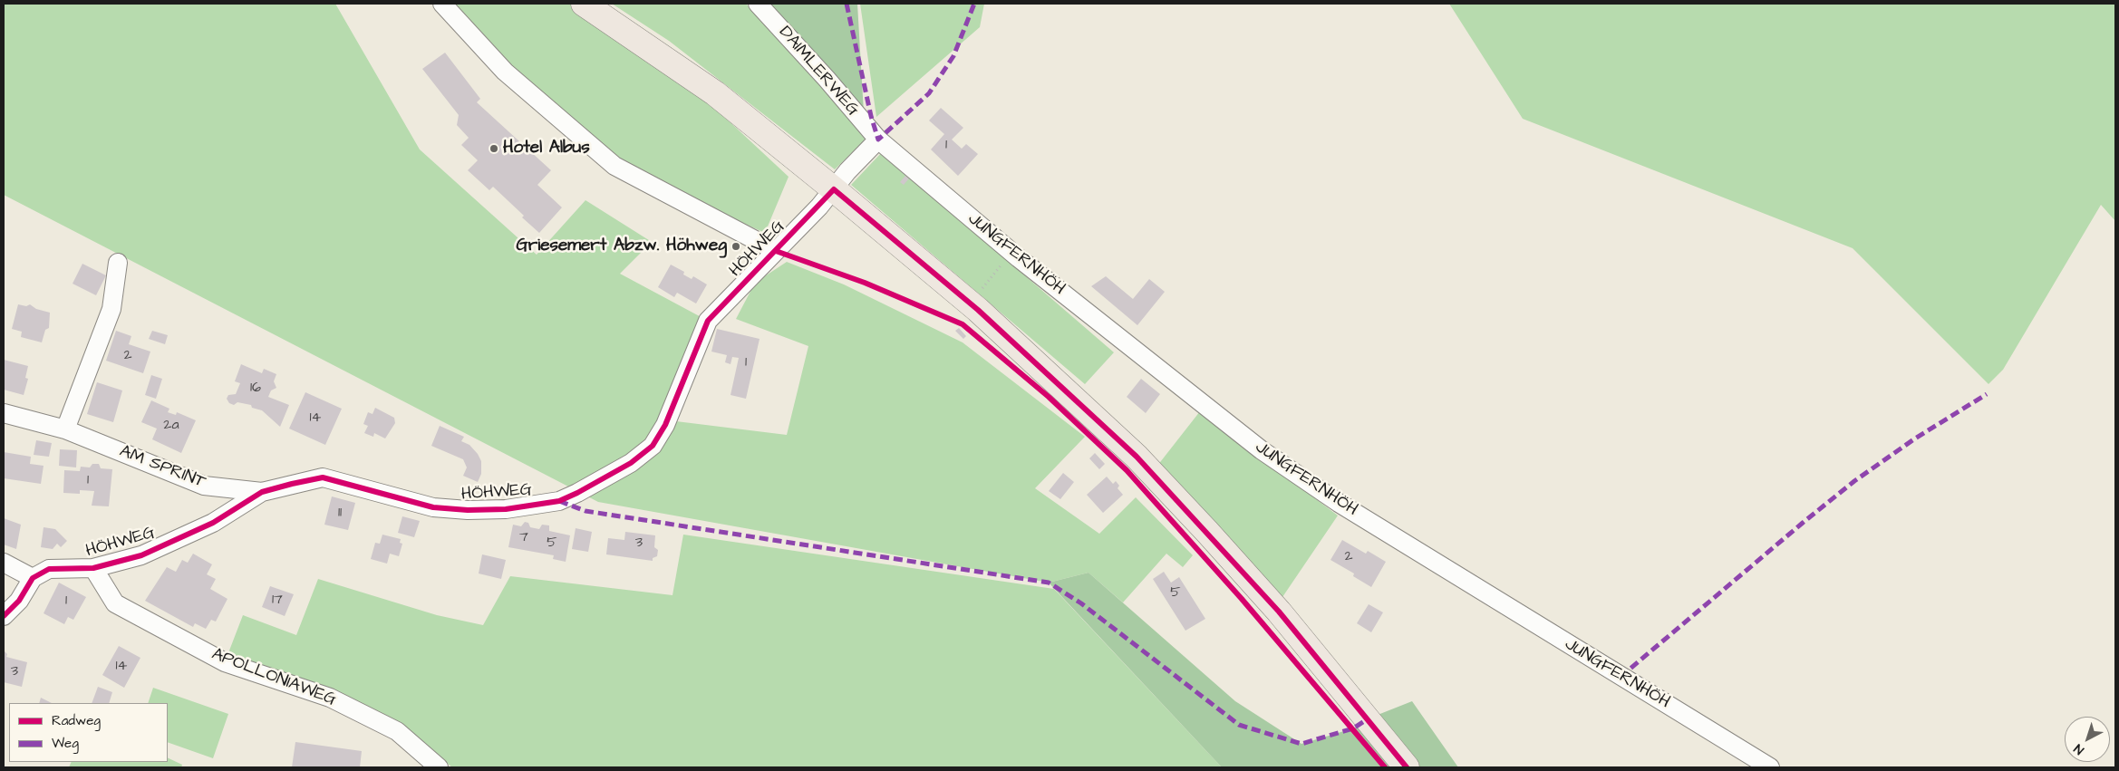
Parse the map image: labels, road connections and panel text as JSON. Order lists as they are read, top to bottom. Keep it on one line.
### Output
{"streets":{"street":["DAIMLERWEG","HÖHWEG","JUNGFERNHÖH","AM SPRINT","APOLLONIAWEG"]},"crossings":[["DAIMLERWEG","HÖHWEG"],["DAIMLERWEG","JUNGFERNHÖH"],["HÖHWEG","JUNGFERNHÖH"],["HÖHWEG","AM SPRINT"],["HÖHWEG","APOLLONIAWEG"]],"places":["Hotel Albus","Griesemert Abzw. Höhweg"],"house_numbers":["1","2","1","16","14","2a","1","11","7","5","3","2","5","17","1","14","3"],"legend":["Radweg","Weg"],"north":"bottom left"}
